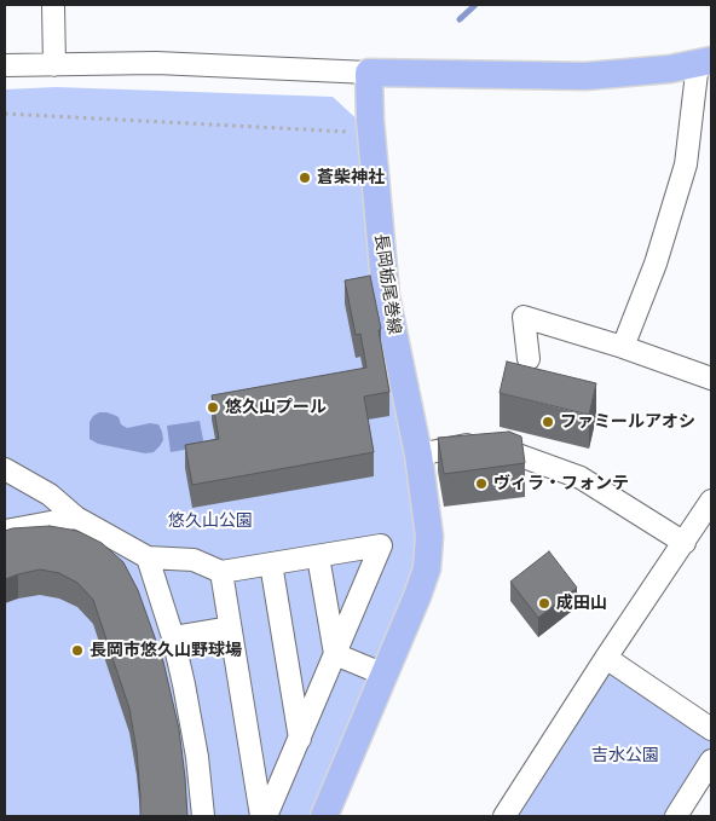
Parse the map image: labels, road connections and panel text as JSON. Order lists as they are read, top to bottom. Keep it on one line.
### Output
{"streets":{"main road":["長岡栃尾巻線"]},"parks":["悠久山公園","吉水公園"],"places":["蒼柴神社","悠久山プール","ファミールアオシ","ヴィラ・フォンテ","成田山","長岡市悠久山野球場"]}
